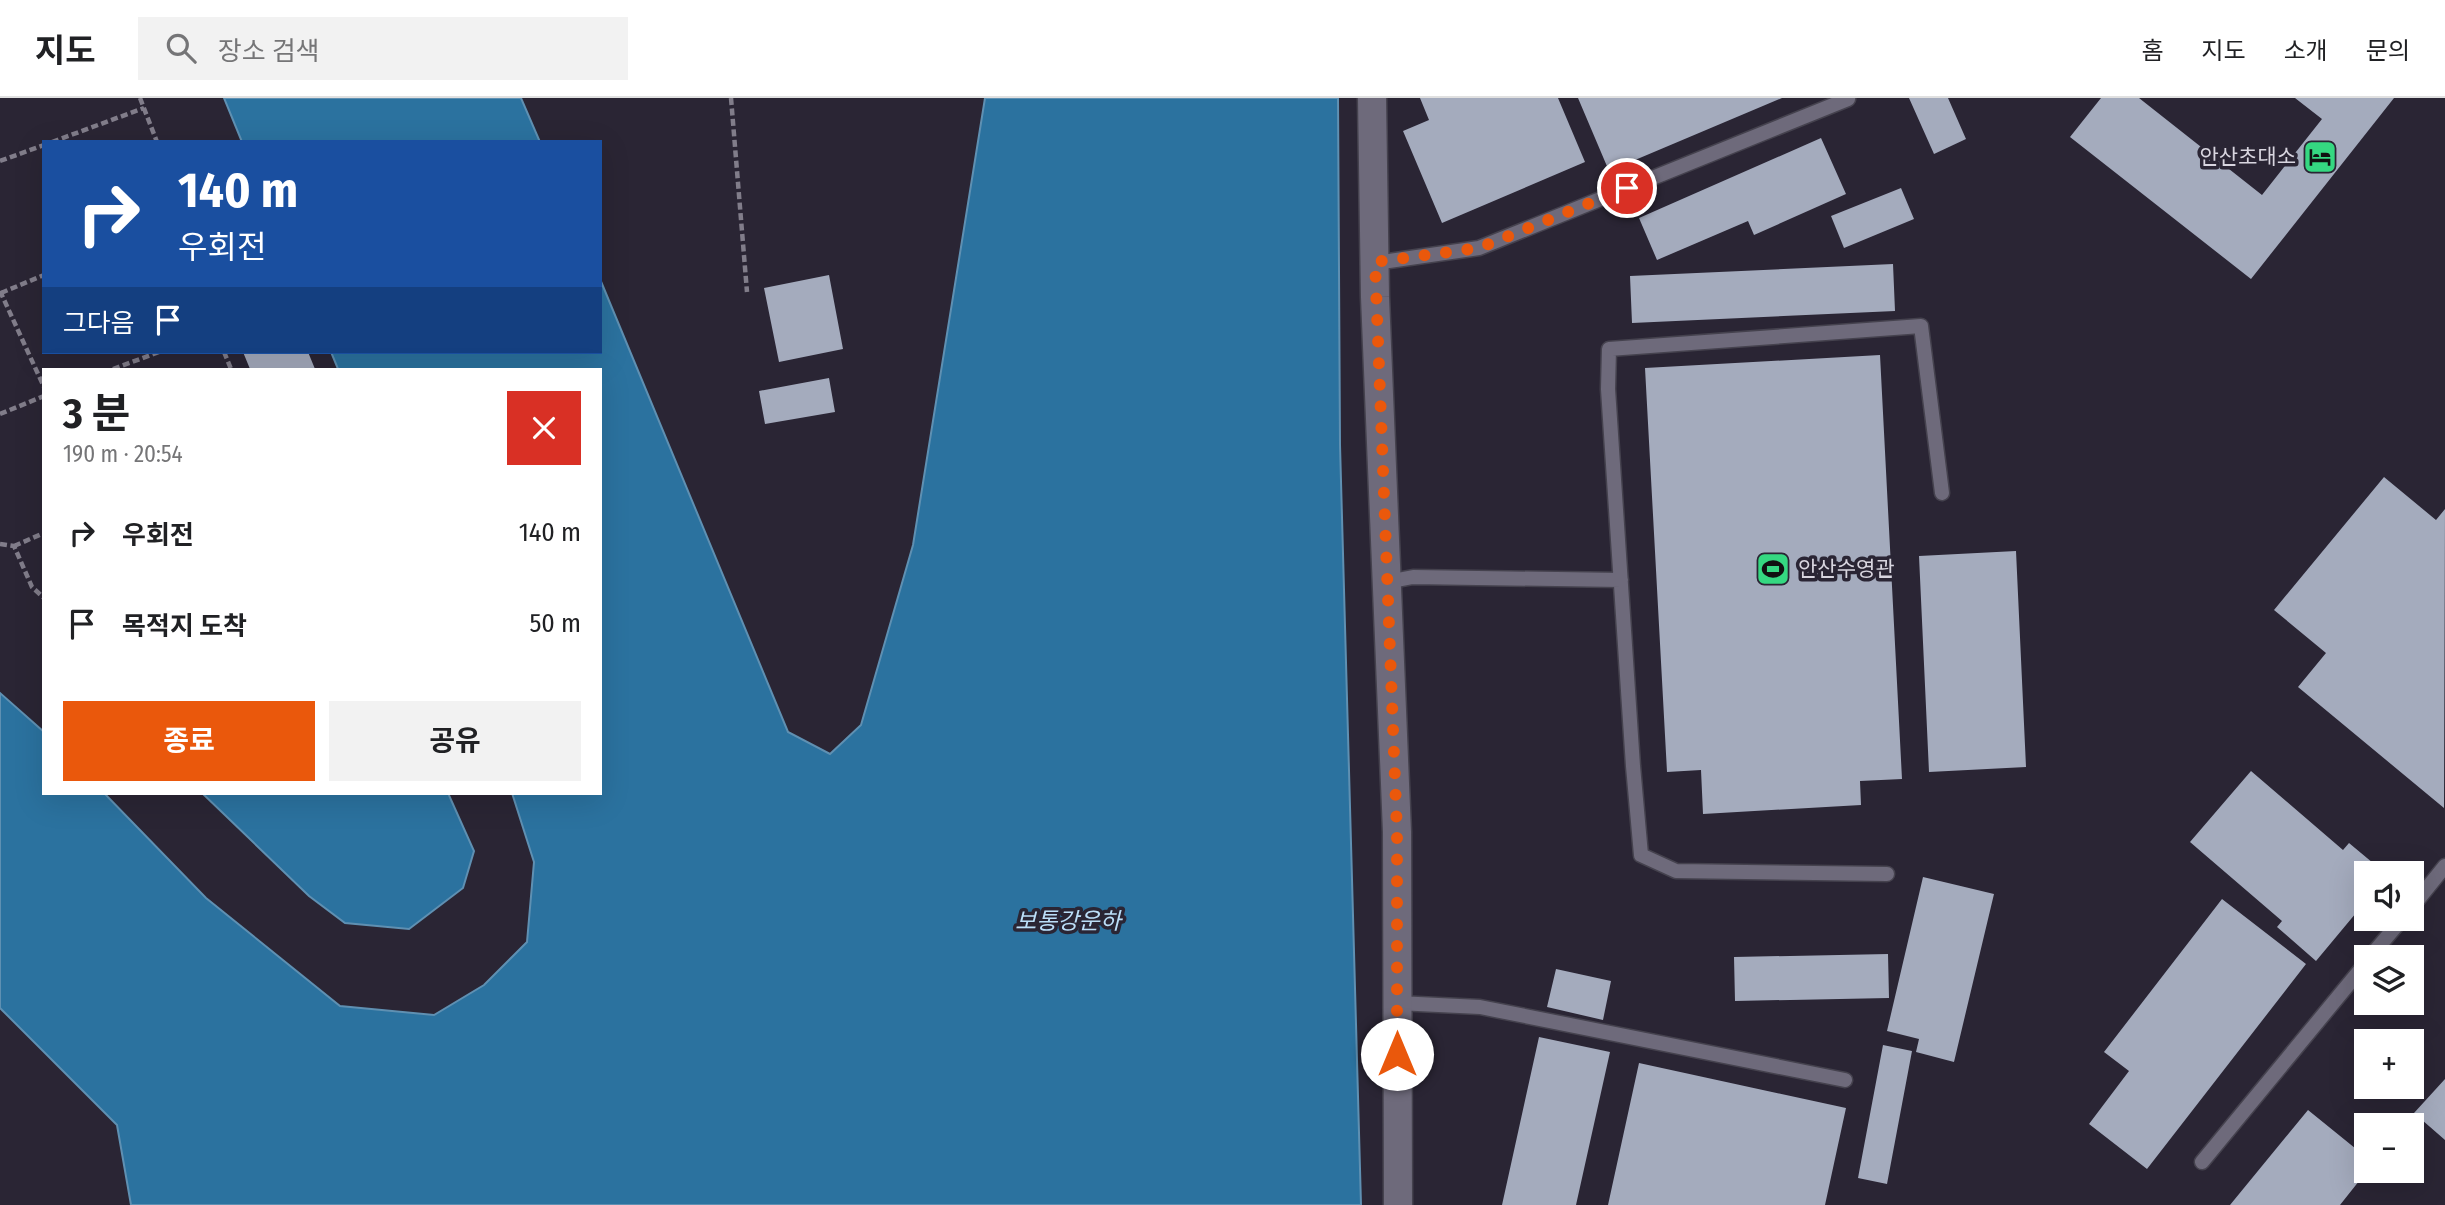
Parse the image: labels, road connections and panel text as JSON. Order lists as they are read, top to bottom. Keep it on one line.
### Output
{"water":["보통강운하"],"places":{"hotel":["안산초대소"],"sports":["안산수영관"]},"page":{"header":"지도","search":"장소 검색","nav":["홈","지도","소개","문의"],"turn":["140 m","우회전"],"then":"그다음","heading":["3 분","190 m · 20:54"],"list":[{"name":"우회전","value":"140 m"},{"name":"목적지 도착","value":"50 m"}],"buttons":["종료","공유"],"map_buttons":["+","−"]}}
